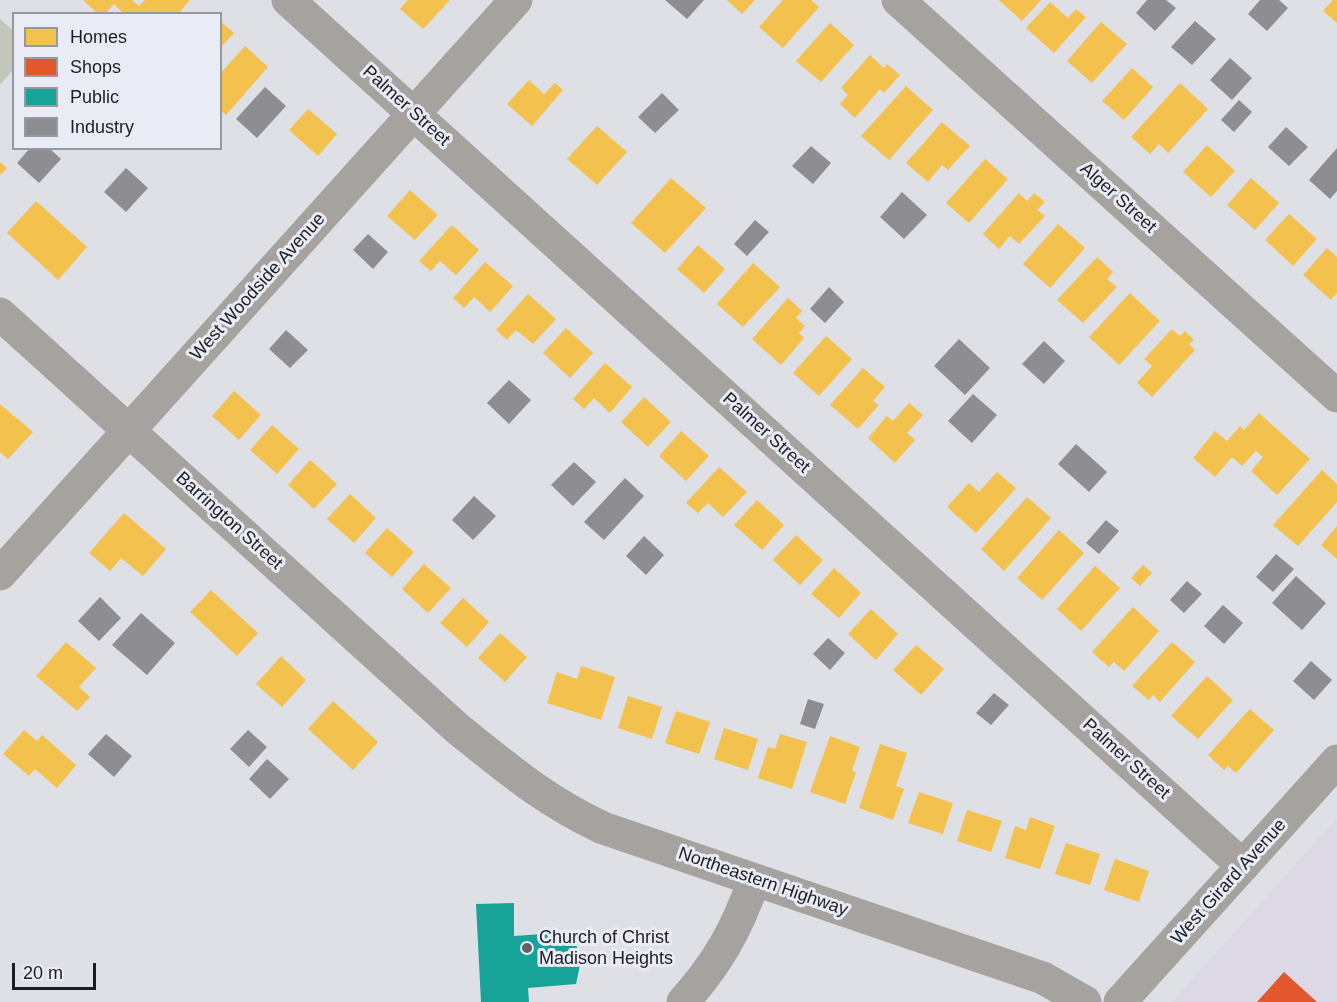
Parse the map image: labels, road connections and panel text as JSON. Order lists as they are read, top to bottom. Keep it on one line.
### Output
{"streets":{"street":["Palmer Street","Alger Street","West Woodside Avenue","Barrington Street","Northeastern Highway","West Girard Avenue"]},"crossings":[["Palmer Street","West Woodside Avenue"],["Palmer Street","West Girard Avenue"],["West Woodside Avenue","Barrington Street"],["Barrington Street","Northeastern Highway"]],"places":["Church of Christ Madison Heights"],"legend":["Homes","Shops","Public","Industry"],"scale_bar":"20 m"}
